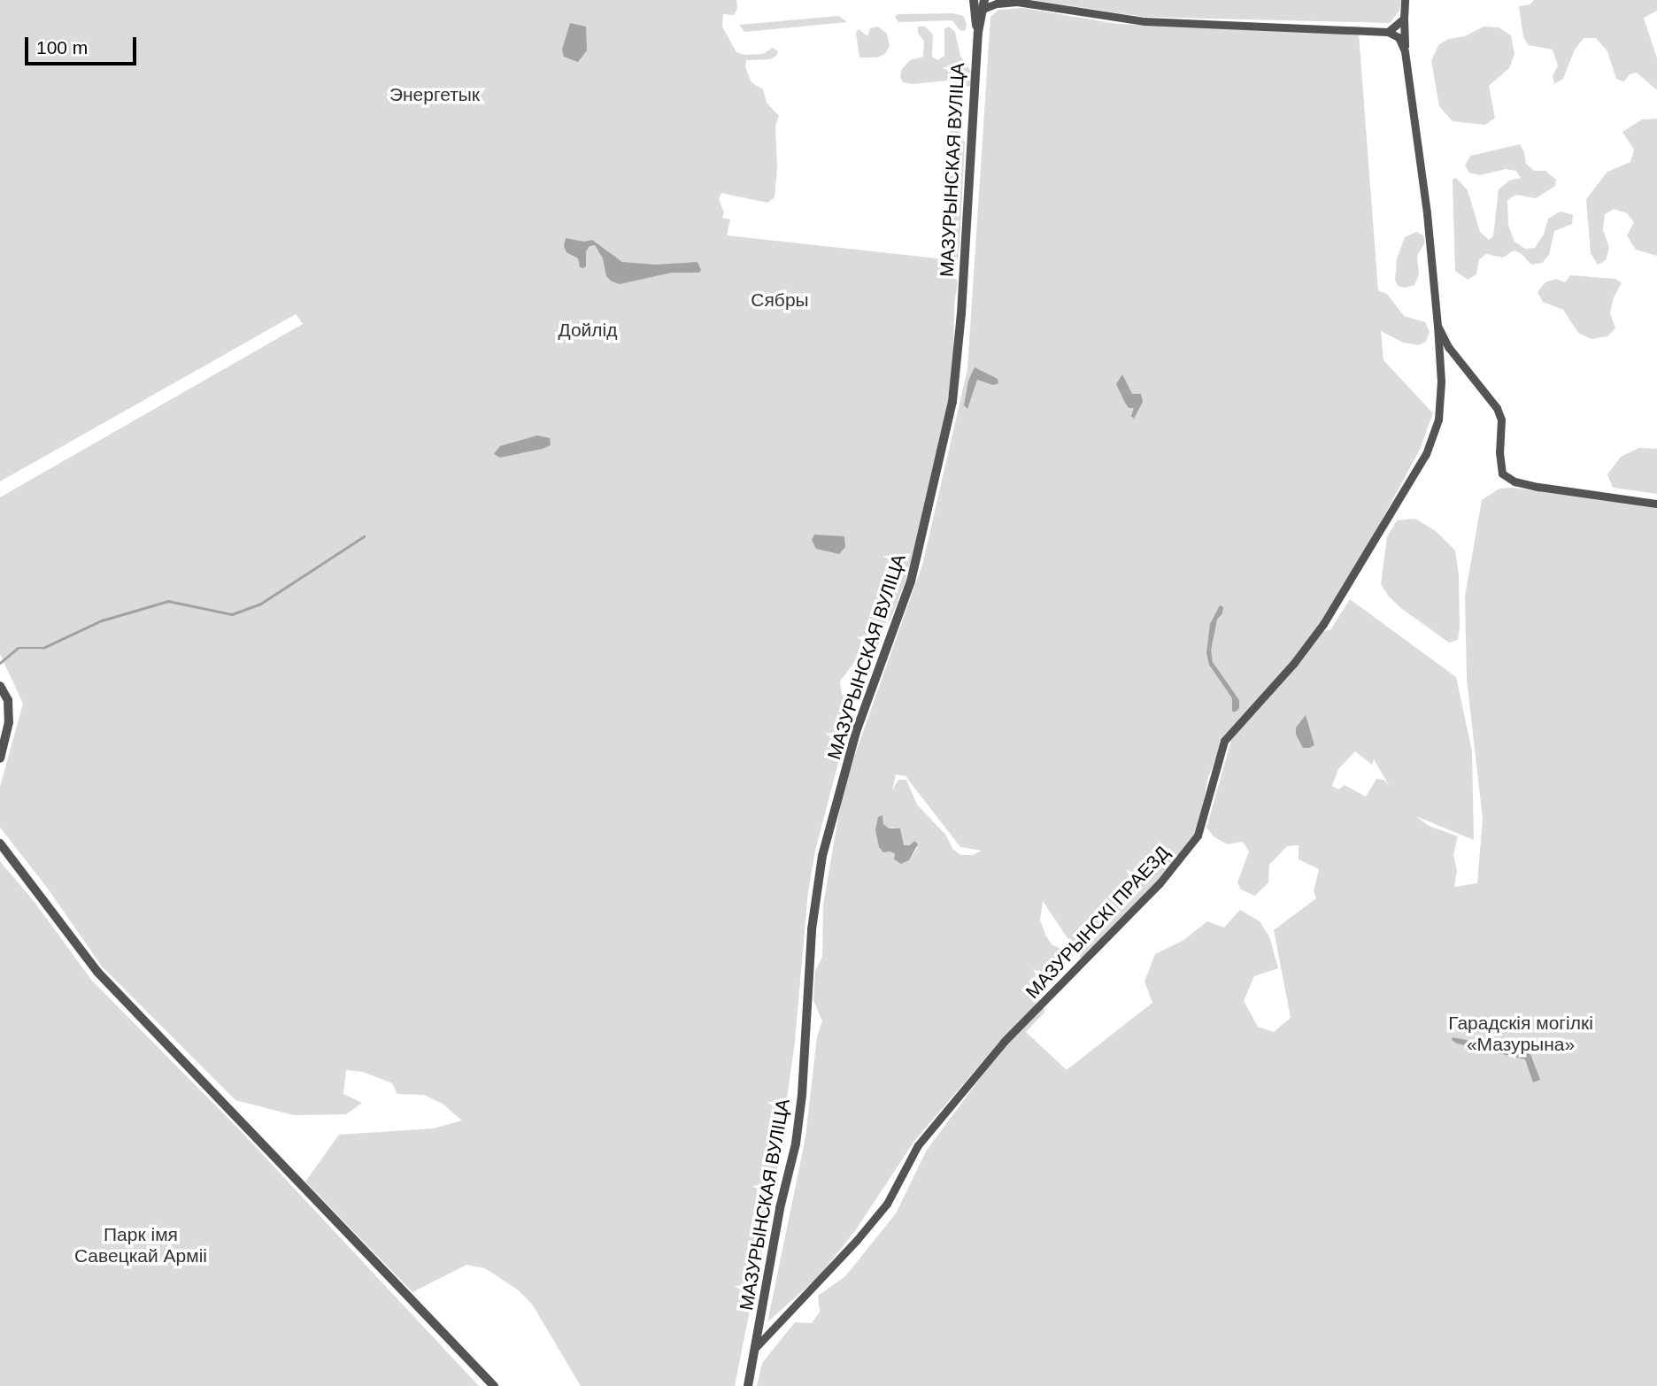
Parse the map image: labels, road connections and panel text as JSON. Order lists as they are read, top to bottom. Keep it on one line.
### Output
{"streets":{"street":["МАЗУРЫНСКАЯ ВУЛІЦА","МАЗУРЫНСКІ ПРАЕЗД"]},"crossings":[["МАЗУРЫНСКАЯ ВУЛІЦА","МАЗУРЫНСКІ ПРАЕЗД"]],"parks":["Энергетык","Сябры","Дойлід","Гарадскія могілкі «Мазурына»","Парк імя Савецкай Арміі"],"scale_bar":"100 m"}
